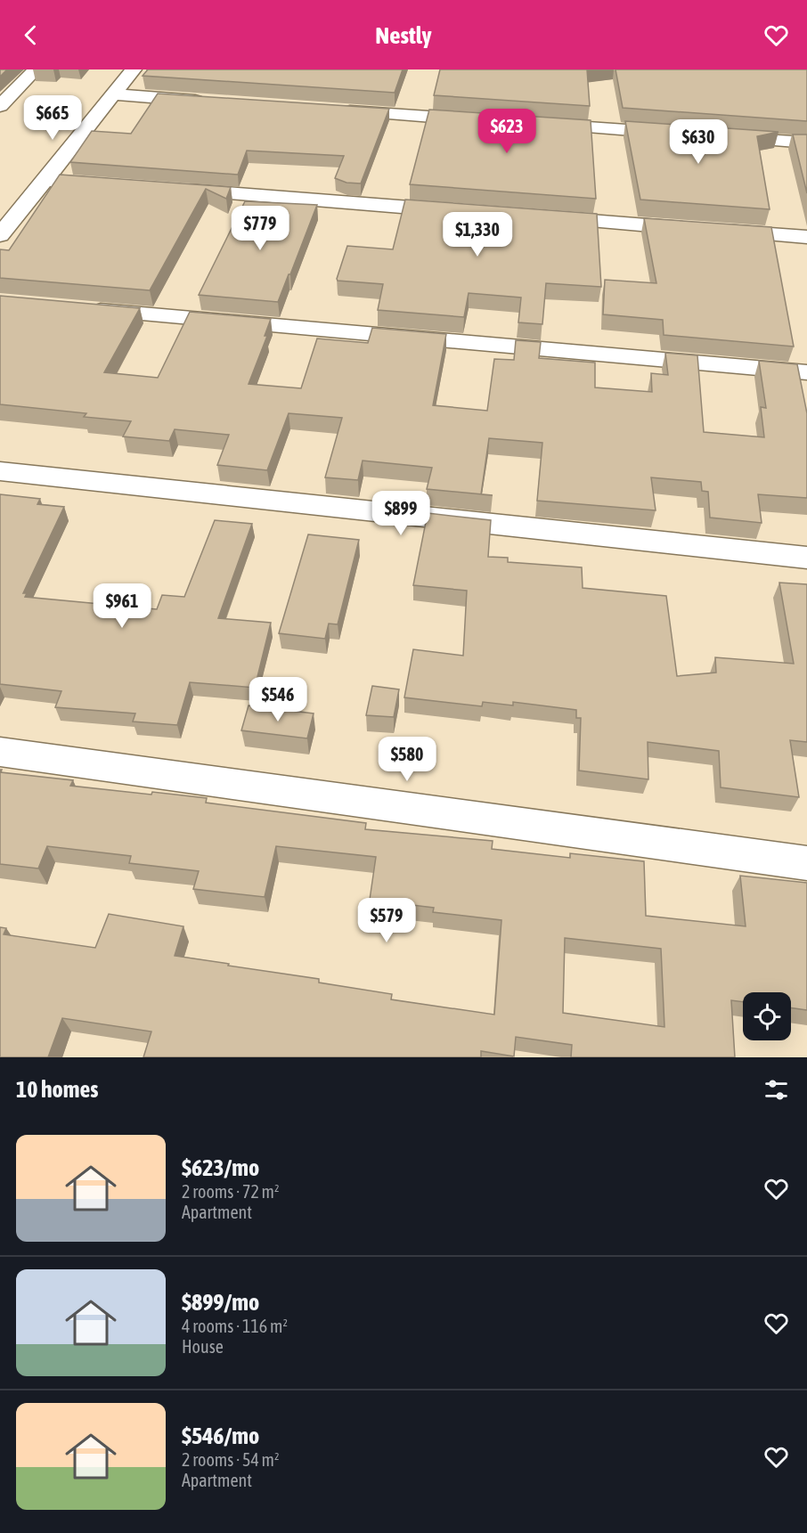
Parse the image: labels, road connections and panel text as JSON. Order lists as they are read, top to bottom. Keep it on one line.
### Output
{"page":{"header":"Nestly","price":["$665","$623","$630","$779","$1,330","$899","$961","$546","$580","$579"],"heading":"10 homes","list":[{"name":"$623/mo","note":"2 rooms · 72 m² · Apartment"},{"name":"$899/mo","note":"4 rooms · 116 m² · House"},{"name":"$546/mo","note":"2 rooms · 54 m² · Apartment"}]}}
